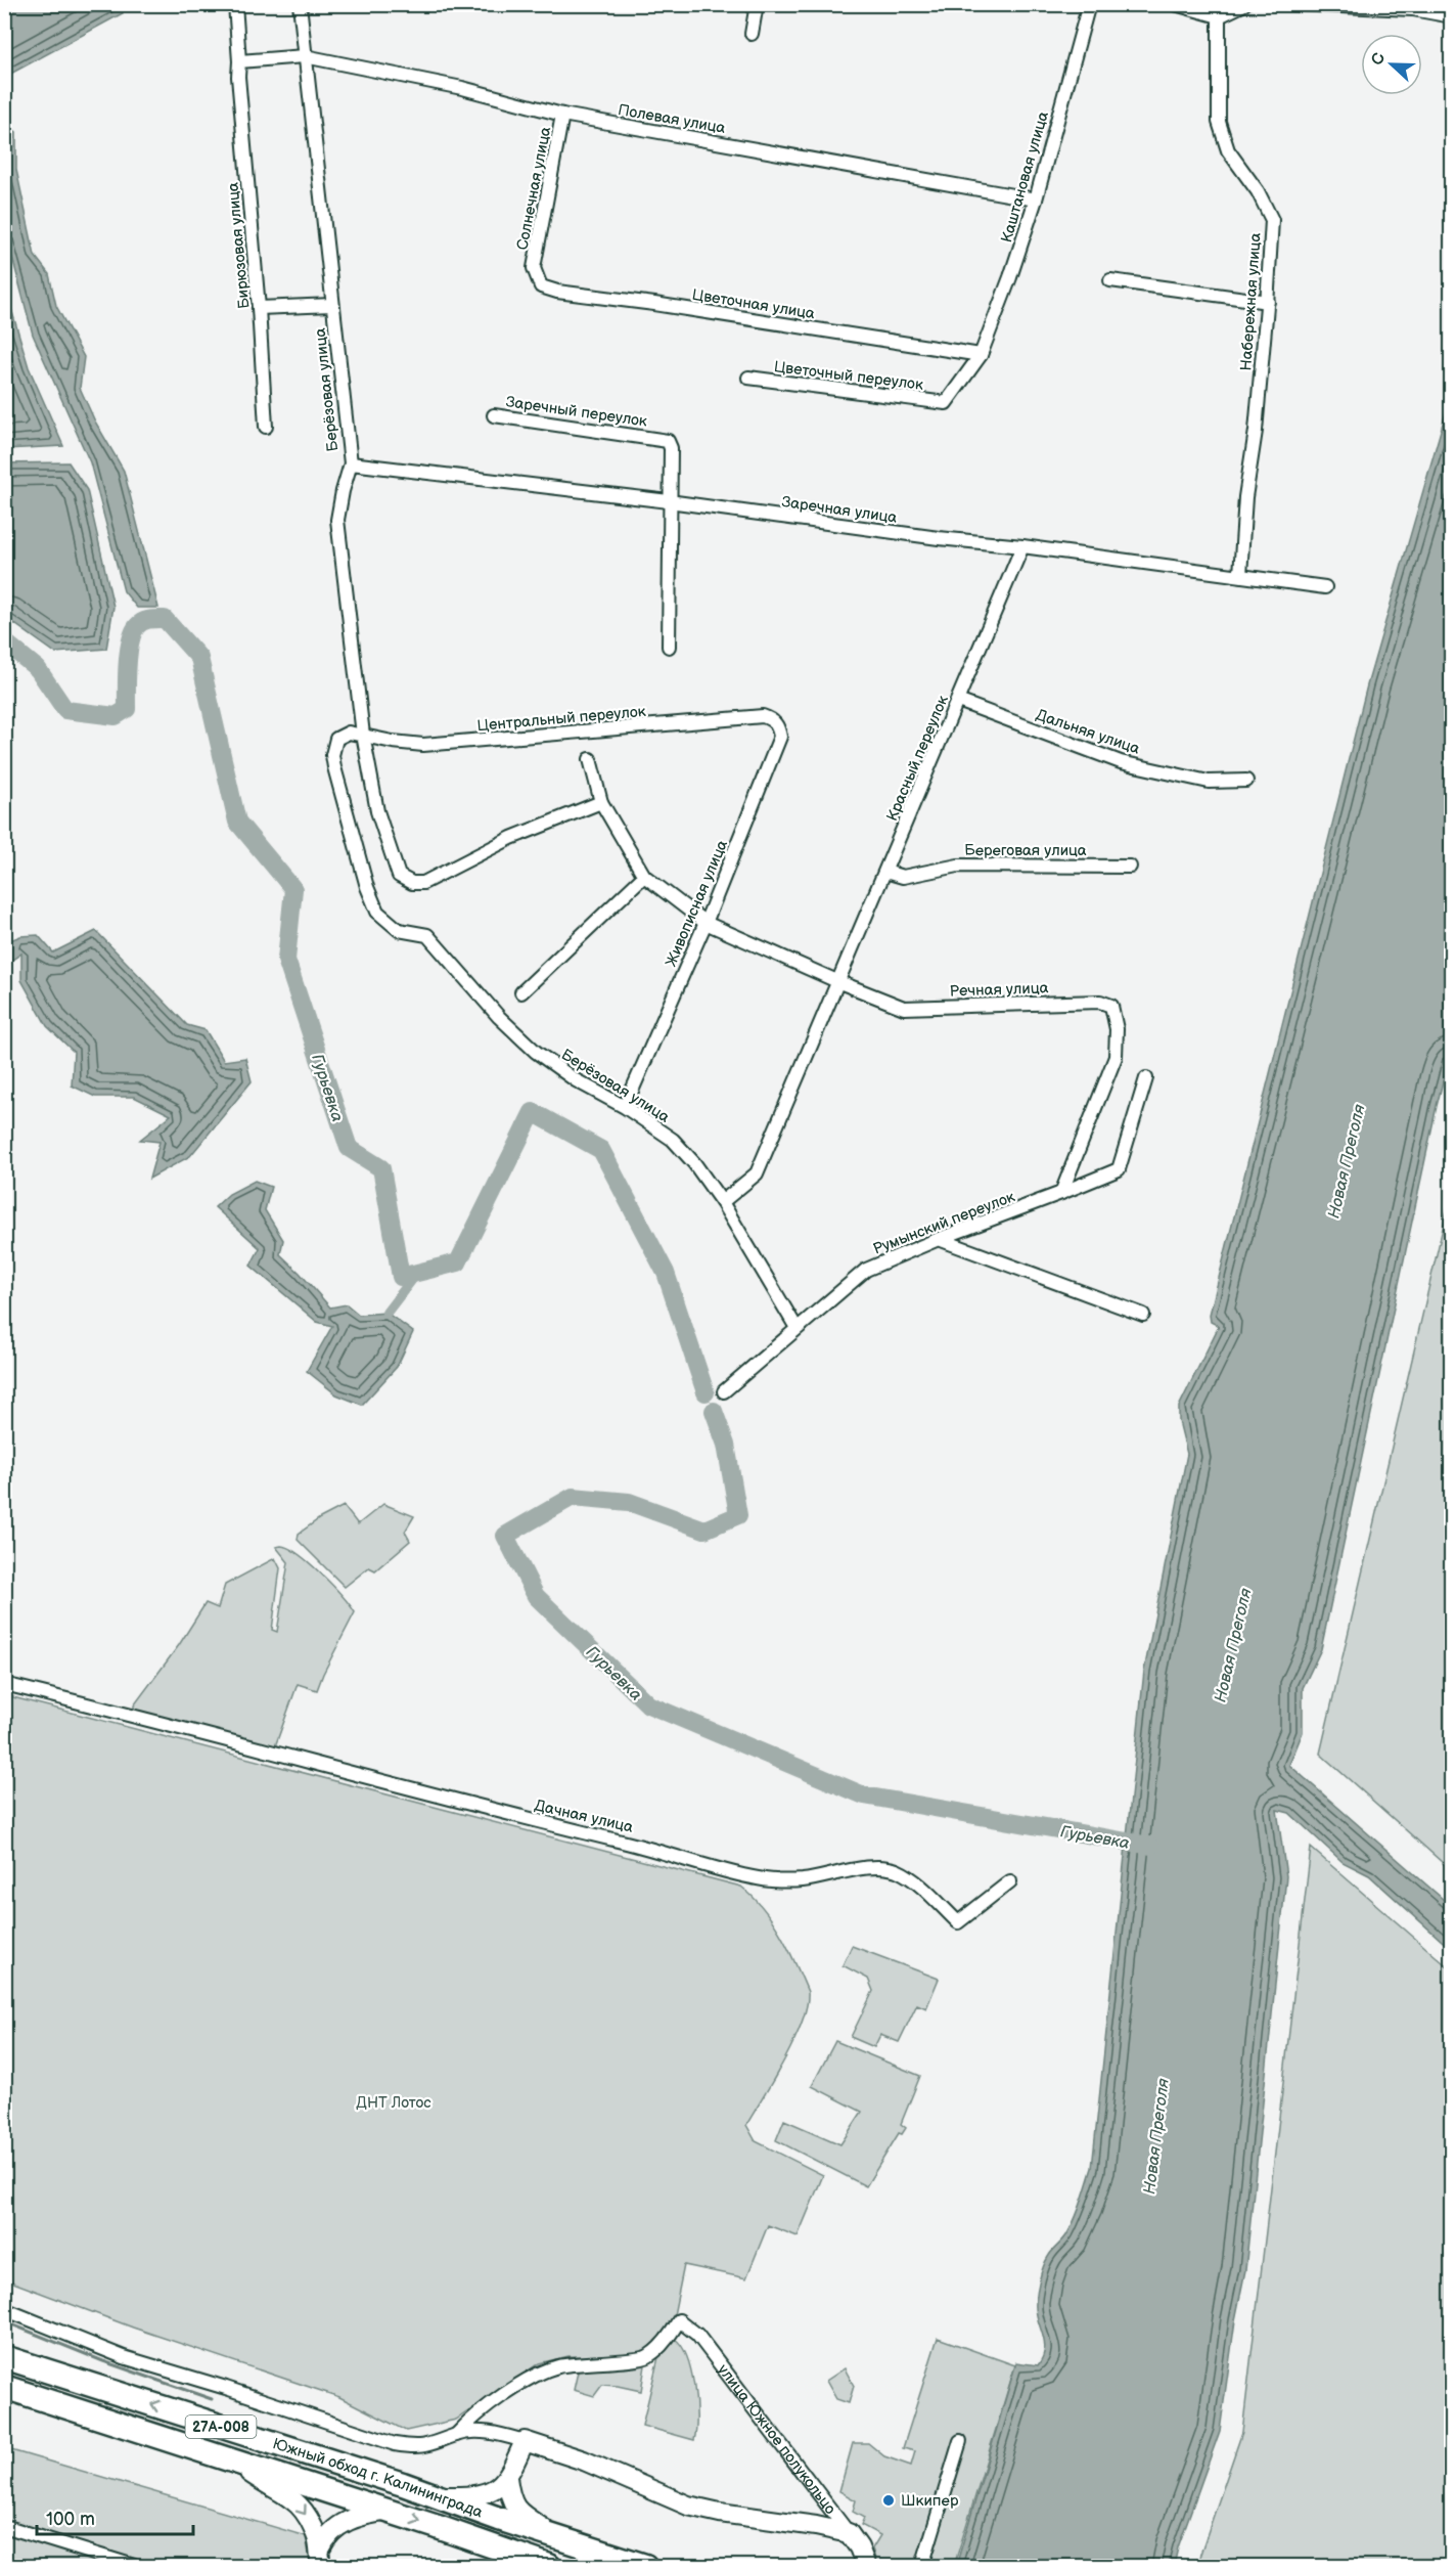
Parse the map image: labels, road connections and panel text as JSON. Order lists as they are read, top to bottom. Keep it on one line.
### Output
{"streets":{"highway":["27А-008","Южный обход г. Калининграда"],"street":["Полевая улица","Каштановая улица","Солнечная улица","Бирюзовая улица","Набережная улица","Цветочная улица","Цветочный переулок","Берёзовая улица","Заречный переулок","Заречная улица","Центральный переулок","Дальняя улица","Красный переулок","Береговая улица","Живописная улица","Речная улица","Румынский переулок","Дачная улица","улица Южное полукольцо"]},"crossings":[["Полевая улица","Каштановая улица"],["Полевая улица","Солнечная улица"],["Полевая улица","Берёзовая улица"],["Каштановая улица","Цветочная улица"],["Каштановая улица","Цветочный переулок"],["Солнечная улица","Цветочная улица"],["Набережная улица","Заречная улица"],["Берёзовая улица","Заречная улица"],["Берёзовая улица","Центральный переулок"],["Берёзовая улица","Красный переулок"],["Берёзовая улица","Живописная улица"],["Берёзовая улица","Румынский переулок"],["Заречный переулок","Заречная улица"],["Заречная улица","Красный переулок"],["Центральный переулок","Живописная улица"],["Дальняя улица","Красный переулок"],["Красный переулок","Береговая улица"],["Красный переулок","Речная улица"],["Живописная улица","Речная улица"],["Речная улица","Румынский переулок"]],"water":["Гурьевка","Новая Преголя"],"parks":["ДНТ Лотос"],"places":["Шкипер"],"scale_bar":"100 m","north":"left"}
